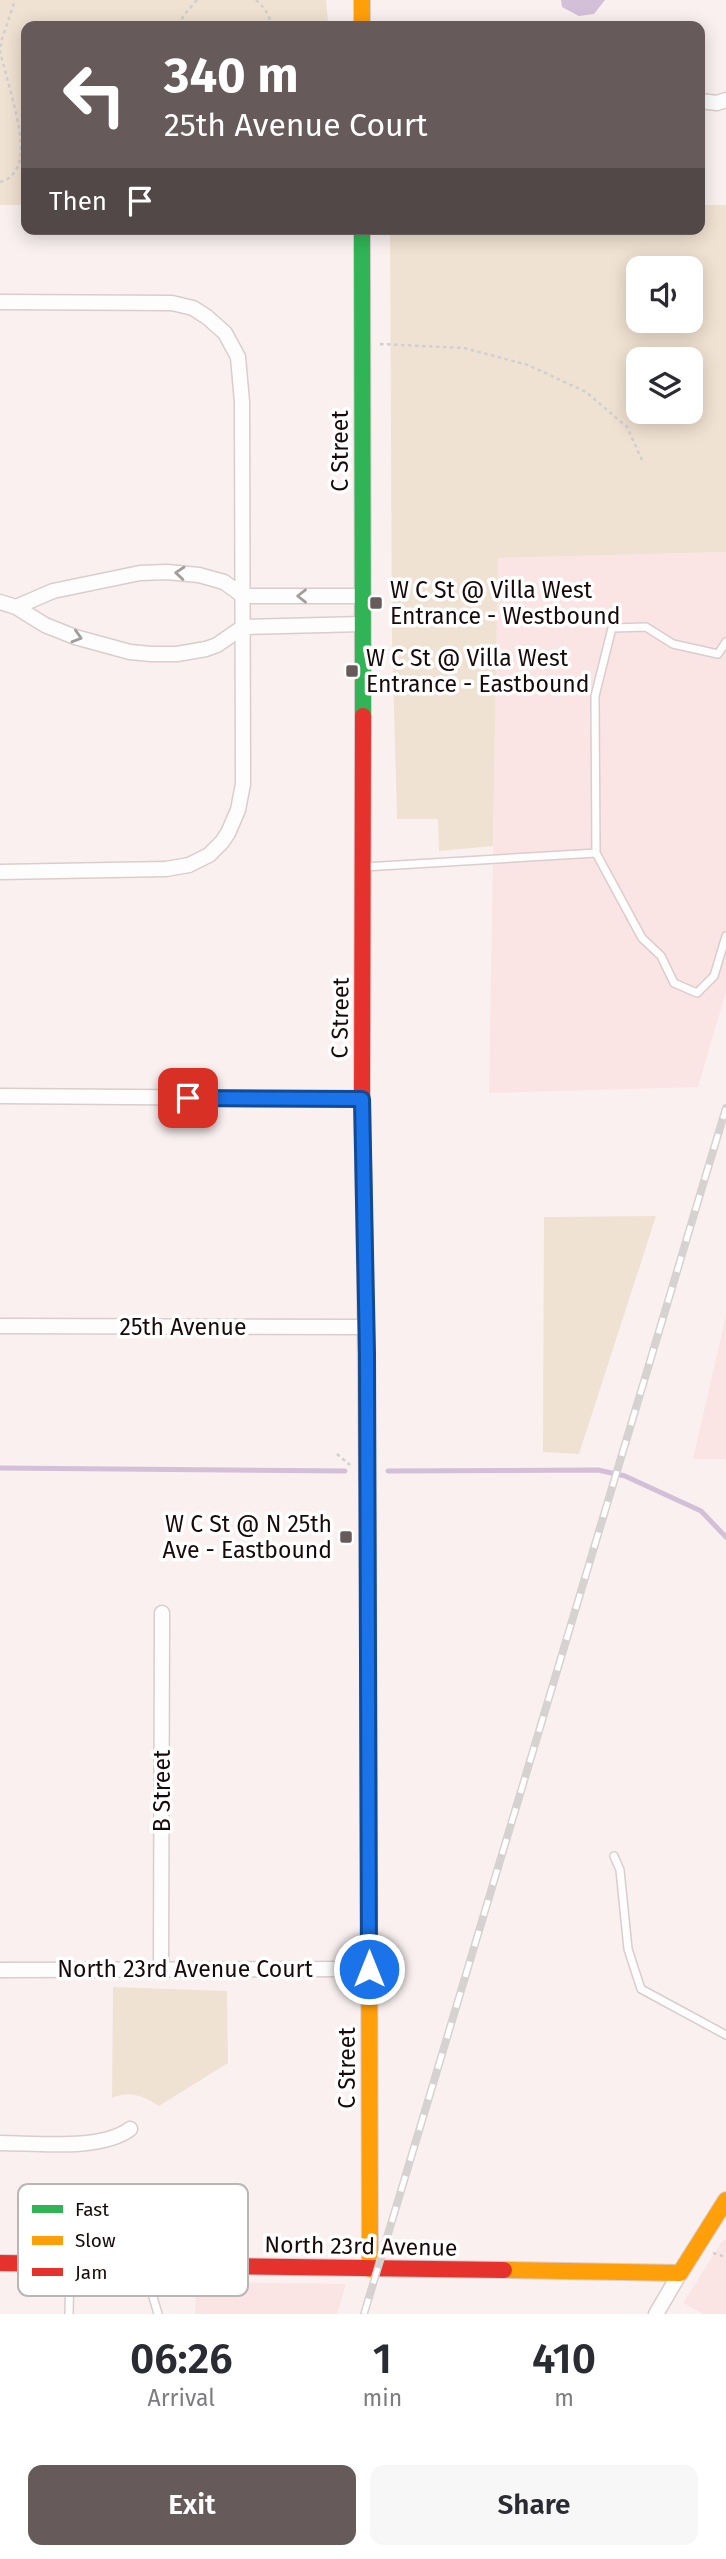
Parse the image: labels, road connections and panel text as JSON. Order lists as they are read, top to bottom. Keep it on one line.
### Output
{"streets":{"street":["C Street","25th Avenue","B Street","North 23rd Avenue Court","North 23rd Avenue"]},"crossings":[["C Street","25th Avenue"],["C Street","North 23rd Avenue Court"],["C Street","North 23rd Avenue"],["B Street","North 23rd Avenue Court"]],"places":{"transit":["W C St @ Villa West Entrance - Westbound","W C St @ Villa West Entrance - Eastbound","W C St @ N 25th Ave - Eastbound"]},"legend":["Fast","Slow","Jam"],"page":{"turn":["340 m","25th Avenue Court"],"then":"Then","eta":["06:26","Arrival","1","min","410","m"],"buttons":["Exit","Share"]}}
